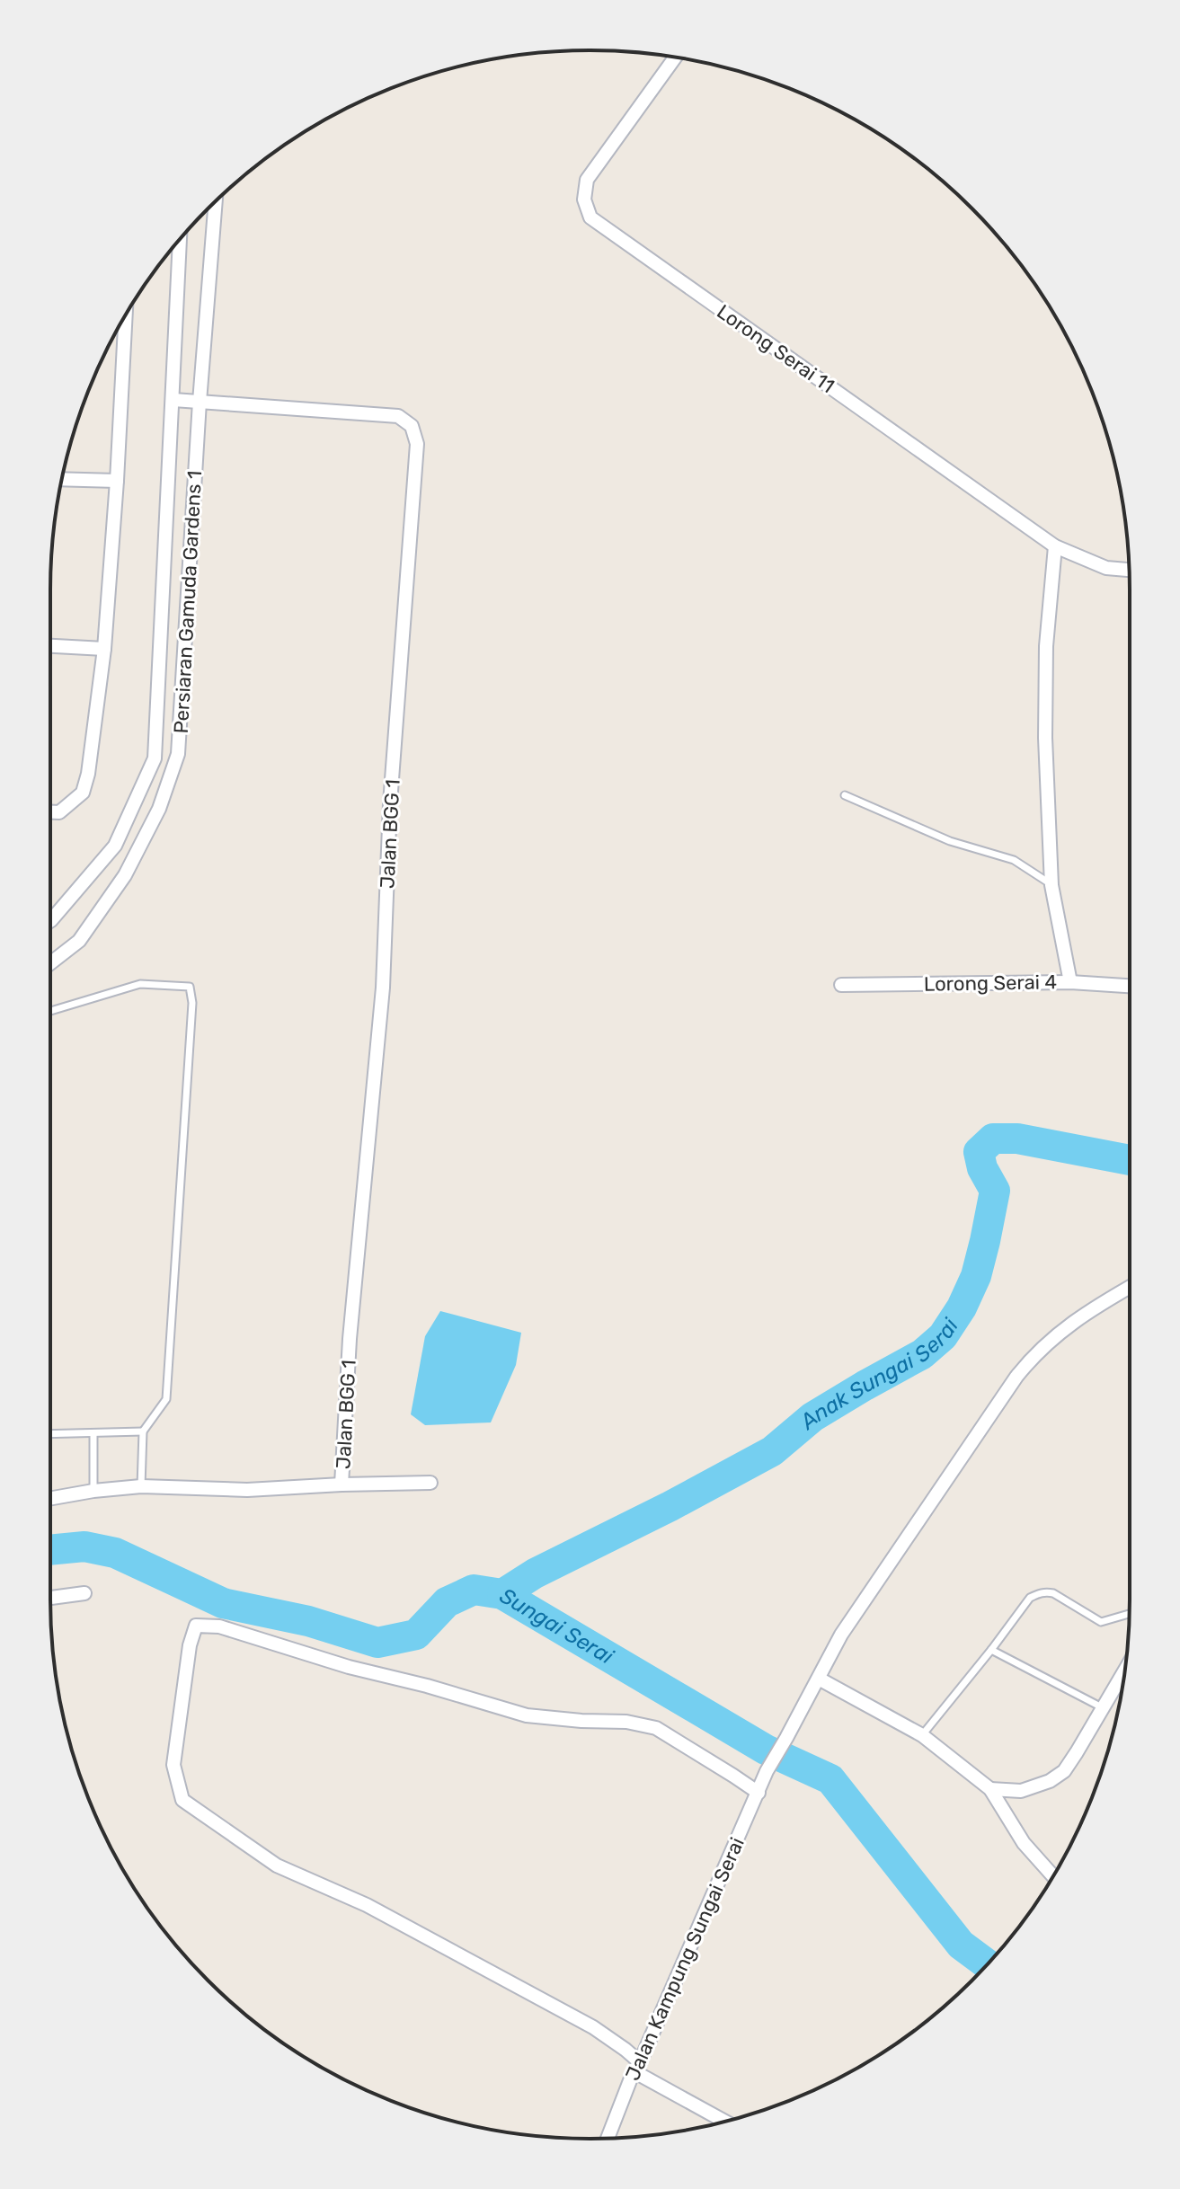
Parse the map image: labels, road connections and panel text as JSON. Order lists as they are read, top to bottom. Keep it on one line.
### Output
{"streets":{"street":["Lorong Serai 11","Persiaran Gamuda Gardens 1","Jalan BGG 1","Lorong Serai 4","Jalan Kampung Sungai Serai"]},"crossings":[["Persiaran Gamuda Gardens 1","Jalan BGG 1"]],"water":["Anak Sungai Serai","Sungai Serai"]}
